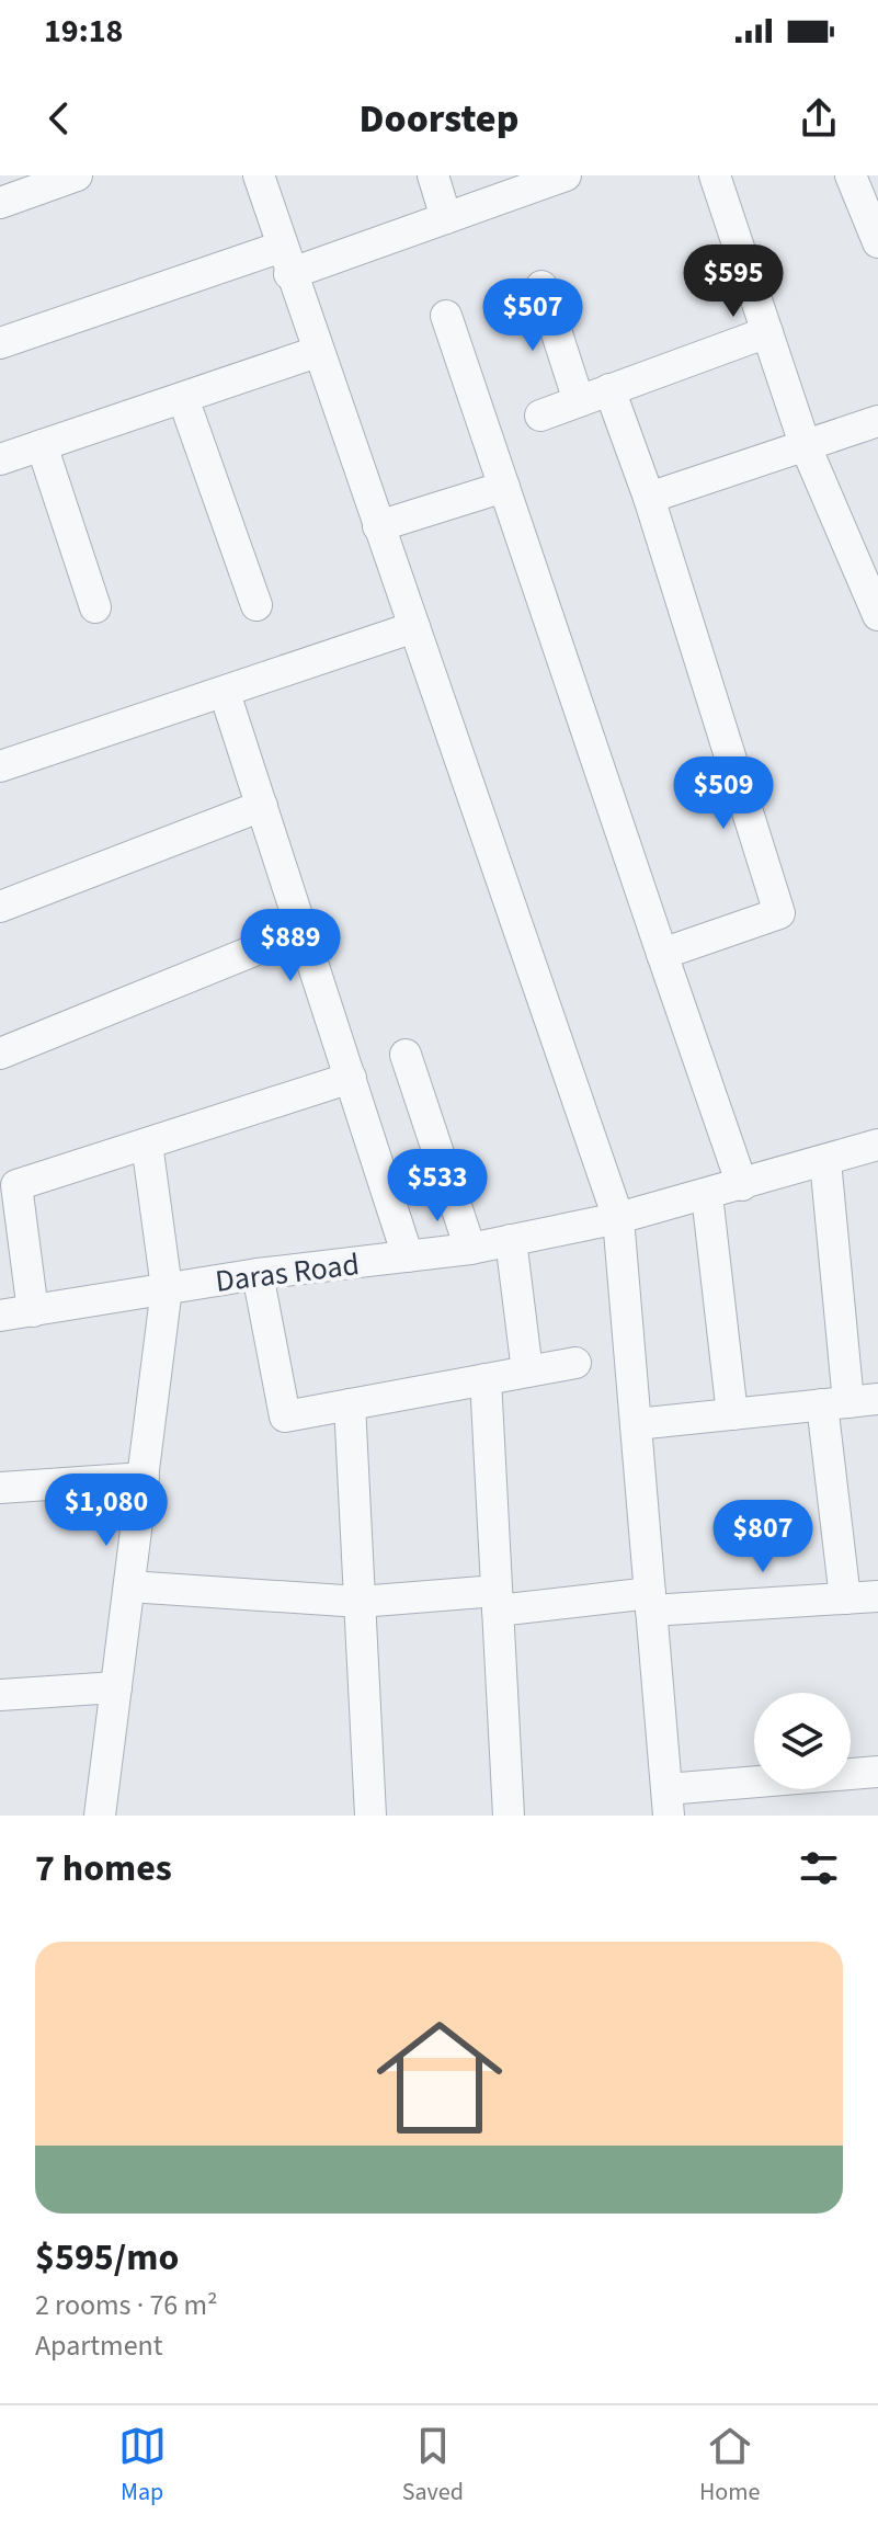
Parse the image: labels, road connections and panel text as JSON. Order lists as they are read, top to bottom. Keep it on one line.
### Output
{"streets":{"street":["Daras Road"]},"page":{"status":"19:18","header":"Doorstep","price":["$595","$507","$509","$889","$533","$1,080","$807"],"heading":"7 homes","list":[{"name":"$595/mo","note":"2 rooms · 76 m² · Apartment"}],"tabs":["Map","Saved","Home"]}}
